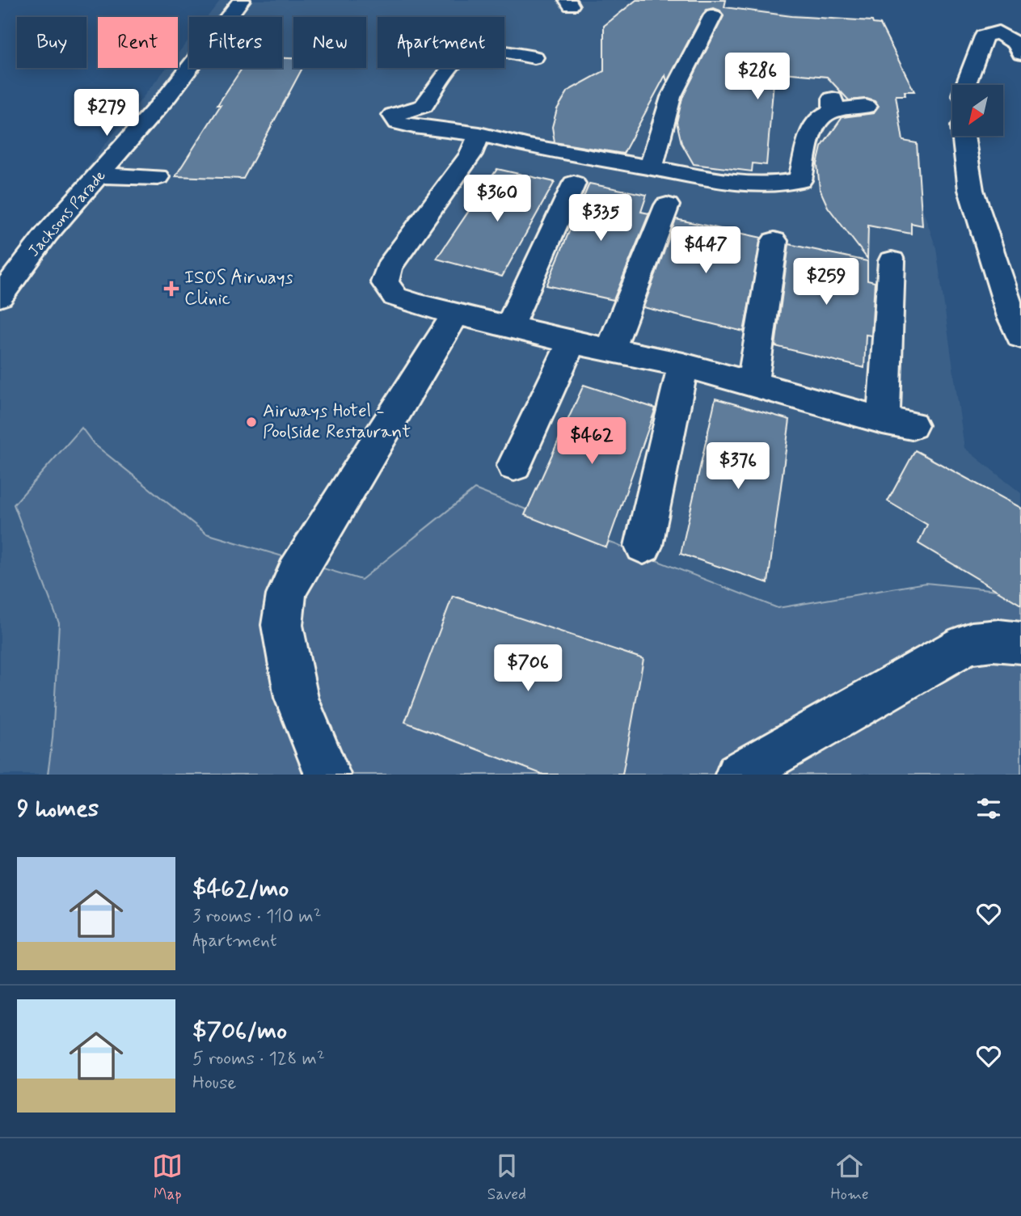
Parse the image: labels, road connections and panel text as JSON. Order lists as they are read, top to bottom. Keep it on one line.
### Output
{"streets":{"street":["Jacksons Parade"]},"places":{"health":["ISOS Airways Clinic"],"other":["Airways Hotel - Poolside Restaurant"]},"north":"bottom left","page":{"chip":["Buy","Rent","Filters","New","Apartment"],"price":["$286","$279","$360","$335","$447","$259","$462","$376","$706"],"heading":"9 homes","list":[{"name":"$462/mo","note":"3 rooms · 110 m² · Apartment"},{"name":"$706/mo","note":"5 rooms · 128 m² · House"}],"tabs":["Map","Saved","Home"]}}
